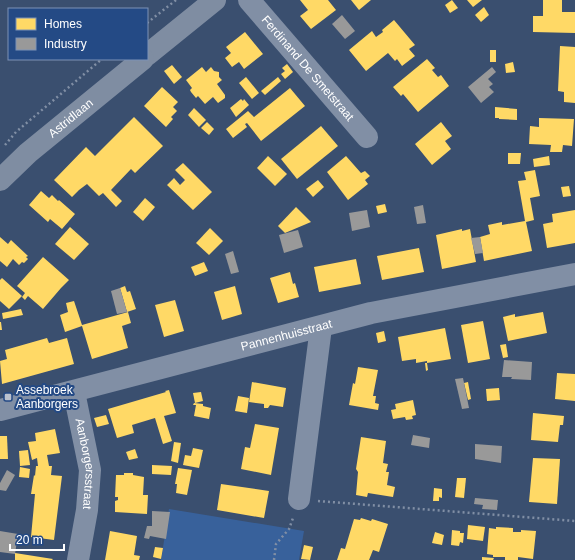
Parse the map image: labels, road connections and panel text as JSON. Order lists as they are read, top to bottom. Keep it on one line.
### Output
{"streets":{"main road":["Astridlaan"],"street":["Ferdinand De Smetstraat","Pannenhuisstraat","Aanborgersstraat"]},"crossings":[["Pannenhuisstraat","Aanborgersstraat"]],"places":{"transit":["Assebroek Aanborgers"]},"legend":["Homes","Industry"],"scale_bar":"20 m"}
